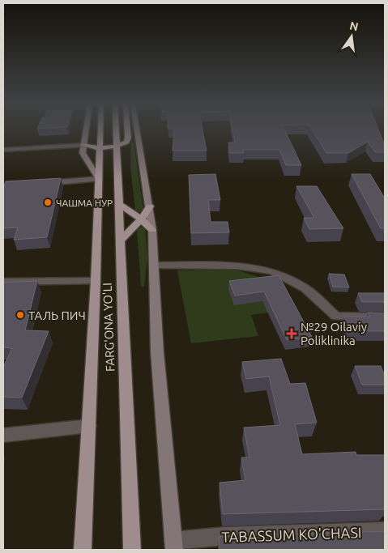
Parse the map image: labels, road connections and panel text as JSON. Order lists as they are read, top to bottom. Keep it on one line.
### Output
{"streets":{"main road":["FARG'ONA YO'LI"],"street":["TABASSUM KO'CHASI"]},"places":{"other":["ЧАШМА НУР","ТАЛЬ ПИЧ"],"health":["№29 Oilaviy Poliklinika"]},"north":"top"}
